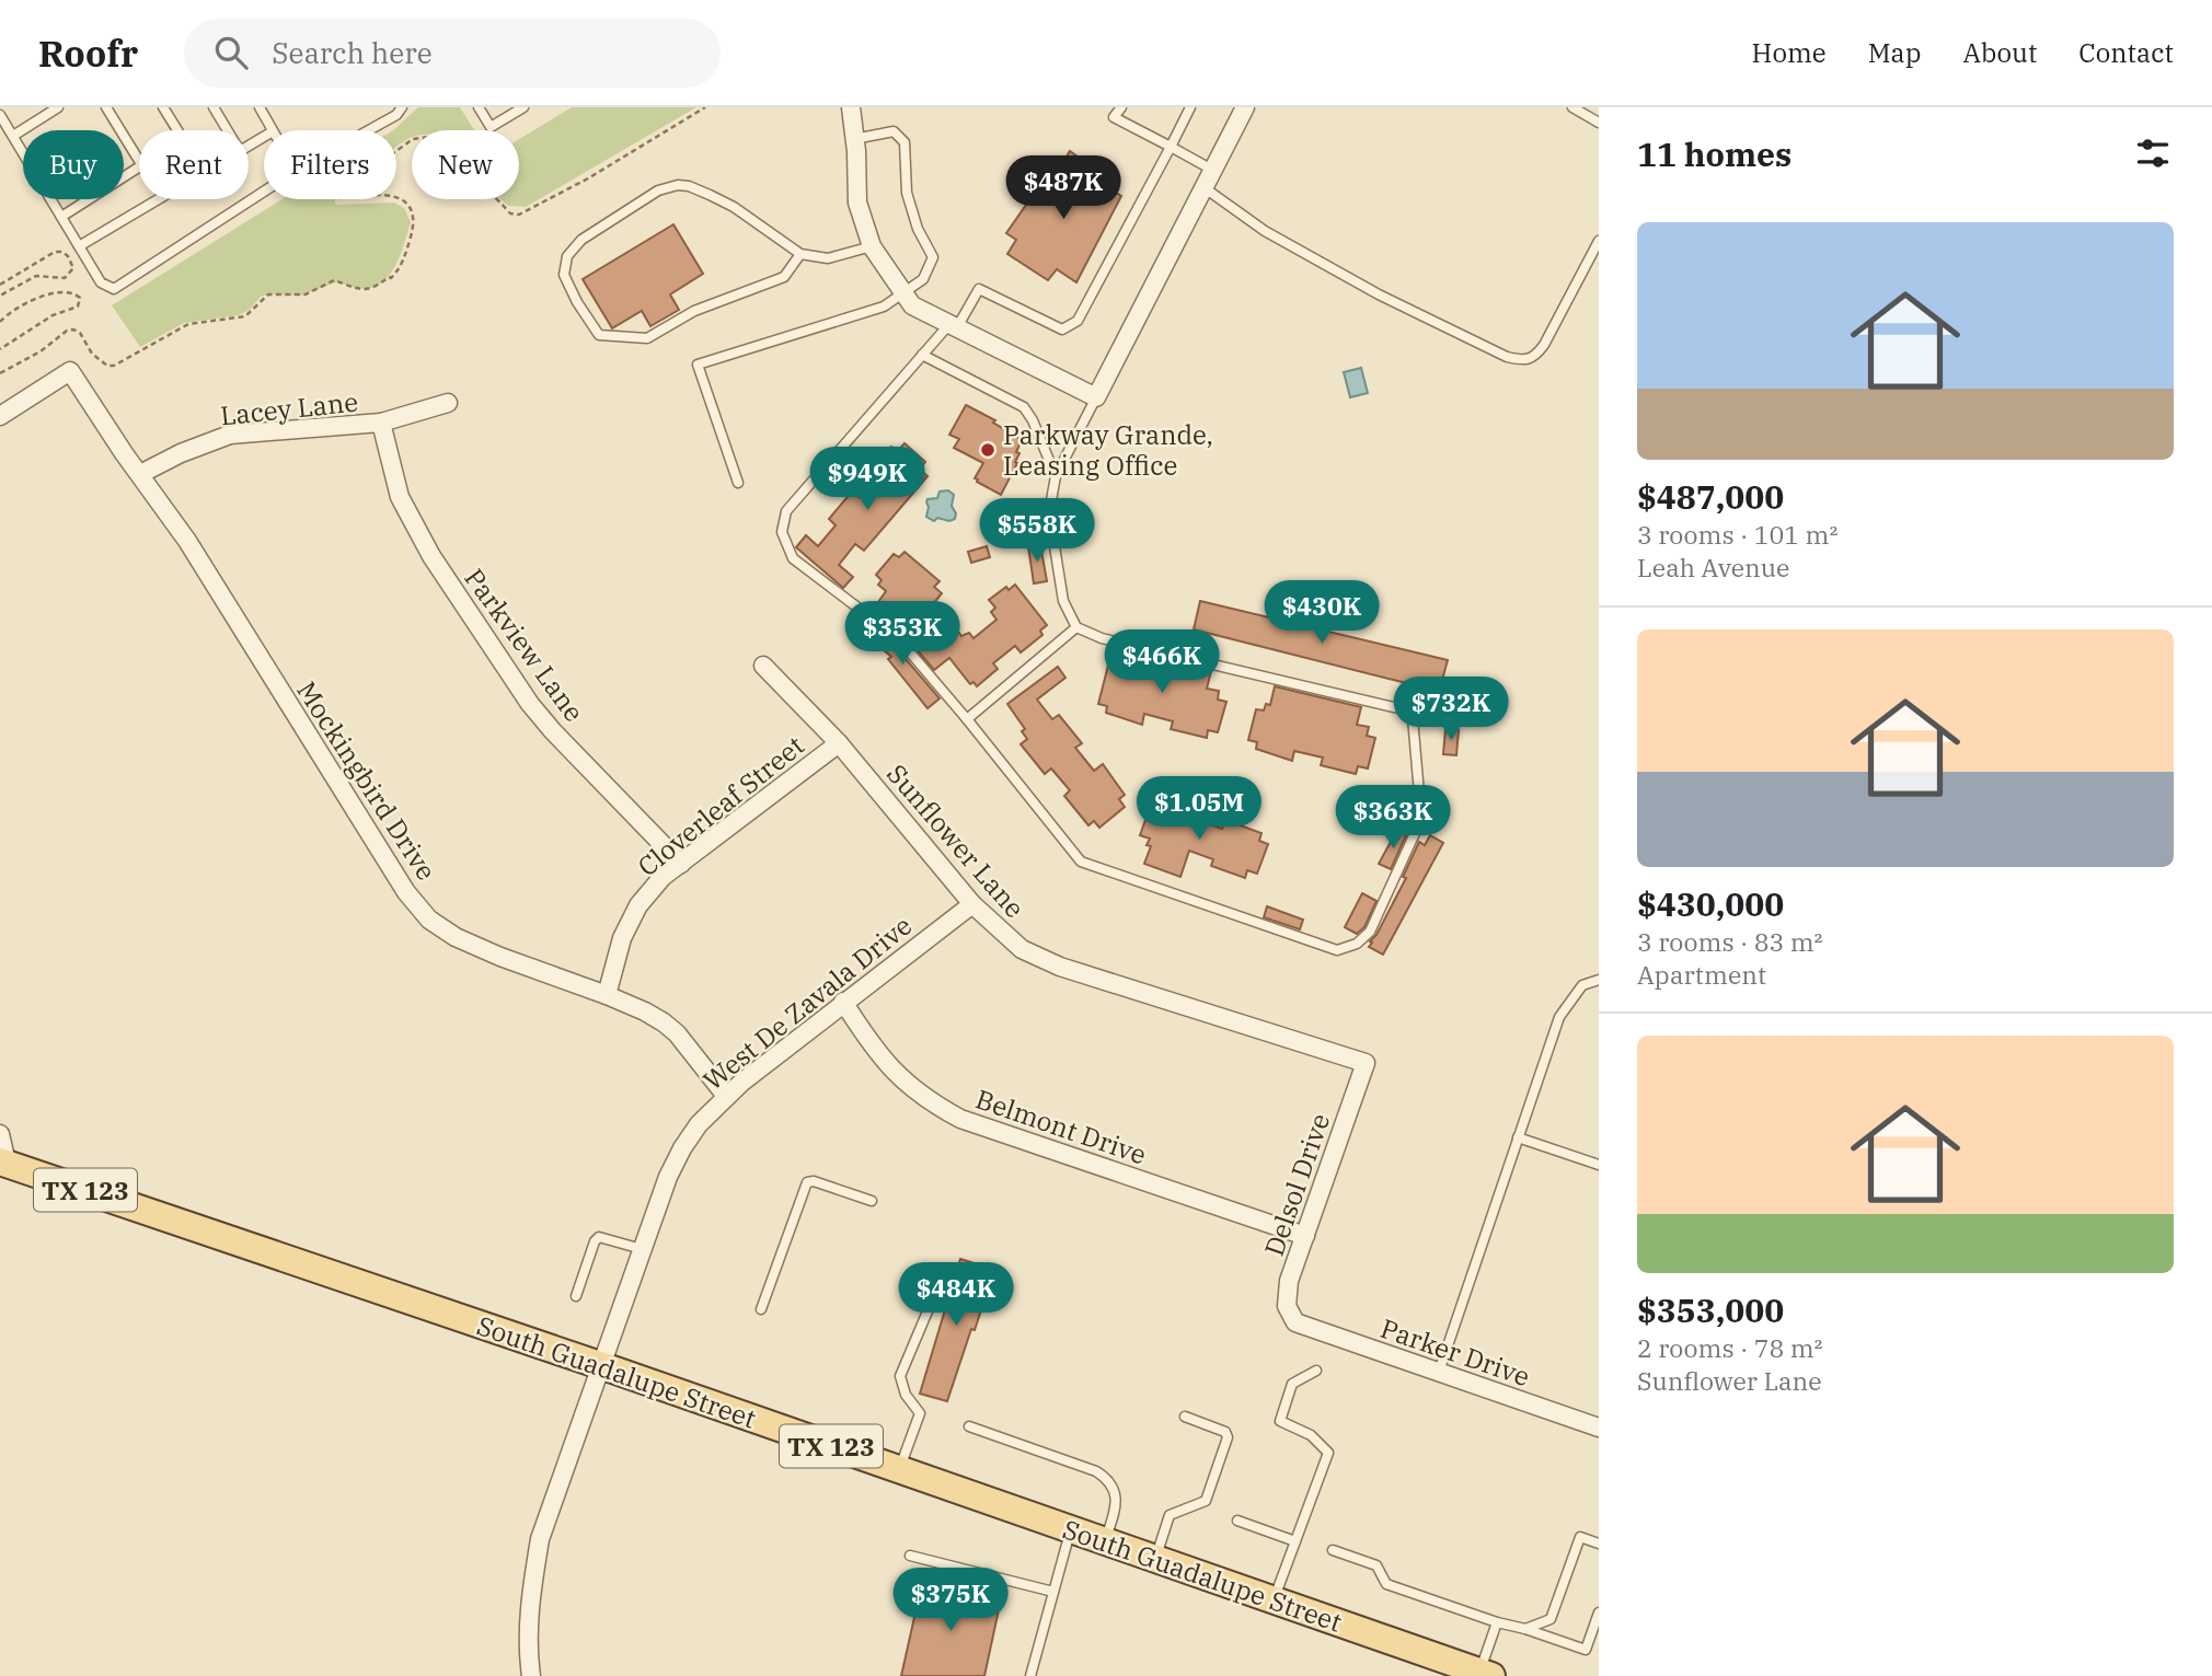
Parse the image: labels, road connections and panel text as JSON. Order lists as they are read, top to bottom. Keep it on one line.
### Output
{"streets":{"main road":["TX 123","South Guadalupe Street"],"street":["Lacey Lane","Parkview Lane","Mockingbird Drive","Cloverleaf Street","Sunflower Lane","West De Zavala Drive","Belmont Drive","Delsol Drive","Parker Drive"]},"crossings":[["Lacey Lane","Parkview Lane"],["Lacey Lane","Mockingbird Drive"],["Parkview Lane","Cloverleaf Street"],["Mockingbird Drive","Cloverleaf Street"],["Mockingbird Drive","West De Zavala Drive"],["Cloverleaf Street","Sunflower Lane"],["Sunflower Lane","West De Zavala Drive"],["Sunflower Lane","Delsol Drive"],["West De Zavala Drive","Belmont Drive"],["West De Zavala Drive","South Guadalupe Street"],["Belmont Drive","Delsol Drive"],["Delsol Drive","Parker Drive"]],"places":["Parkway Grande, Leasing Office"],"page":{"header":"Roofr","search":"Search here","nav":["Home","Map","About","Contact"],"heading":"11 homes","chip":["Buy","Rent","Filters","New"],"price":["$487K","$949K","$558K","$430K","$353K","$466K","$732K","$1.05M","$363K","$484K","$375K"],"list":[{"name":"$487,000","note":"3 rooms · 101 m² · Leah Avenue"},{"name":"$430,000","note":"3 rooms · 83 m² · Apartment"},{"name":"$353,000","note":"2 rooms · 78 m² · Sunflower Lane"}]}}
